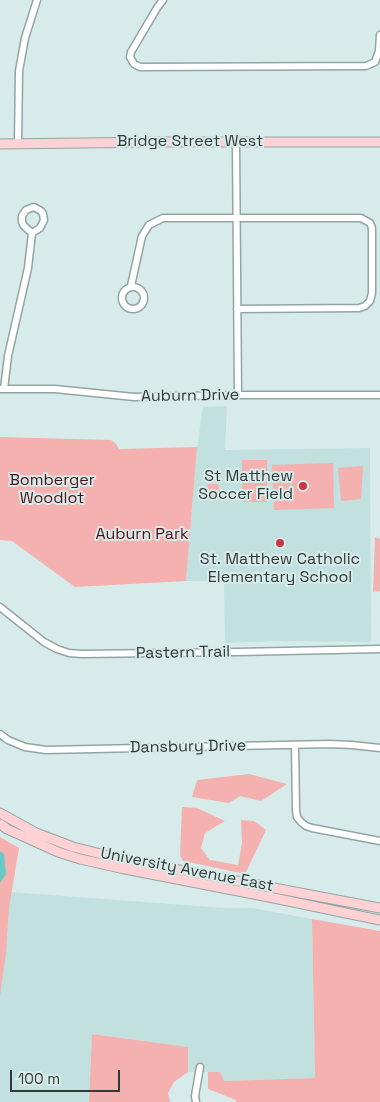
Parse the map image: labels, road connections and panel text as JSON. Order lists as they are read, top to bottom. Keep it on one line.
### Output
{"streets":{"main road":["Bridge Street West","University Avenue East"],"street":["Auburn Drive","Pastern Trail","Dansbury Drive"]},"parks":["Bomberger Woodlot","Auburn Park"],"places":["St Matthew Soccer Field","St. Matthew Catholic Elementary School"],"scale_bar":"100 m"}
